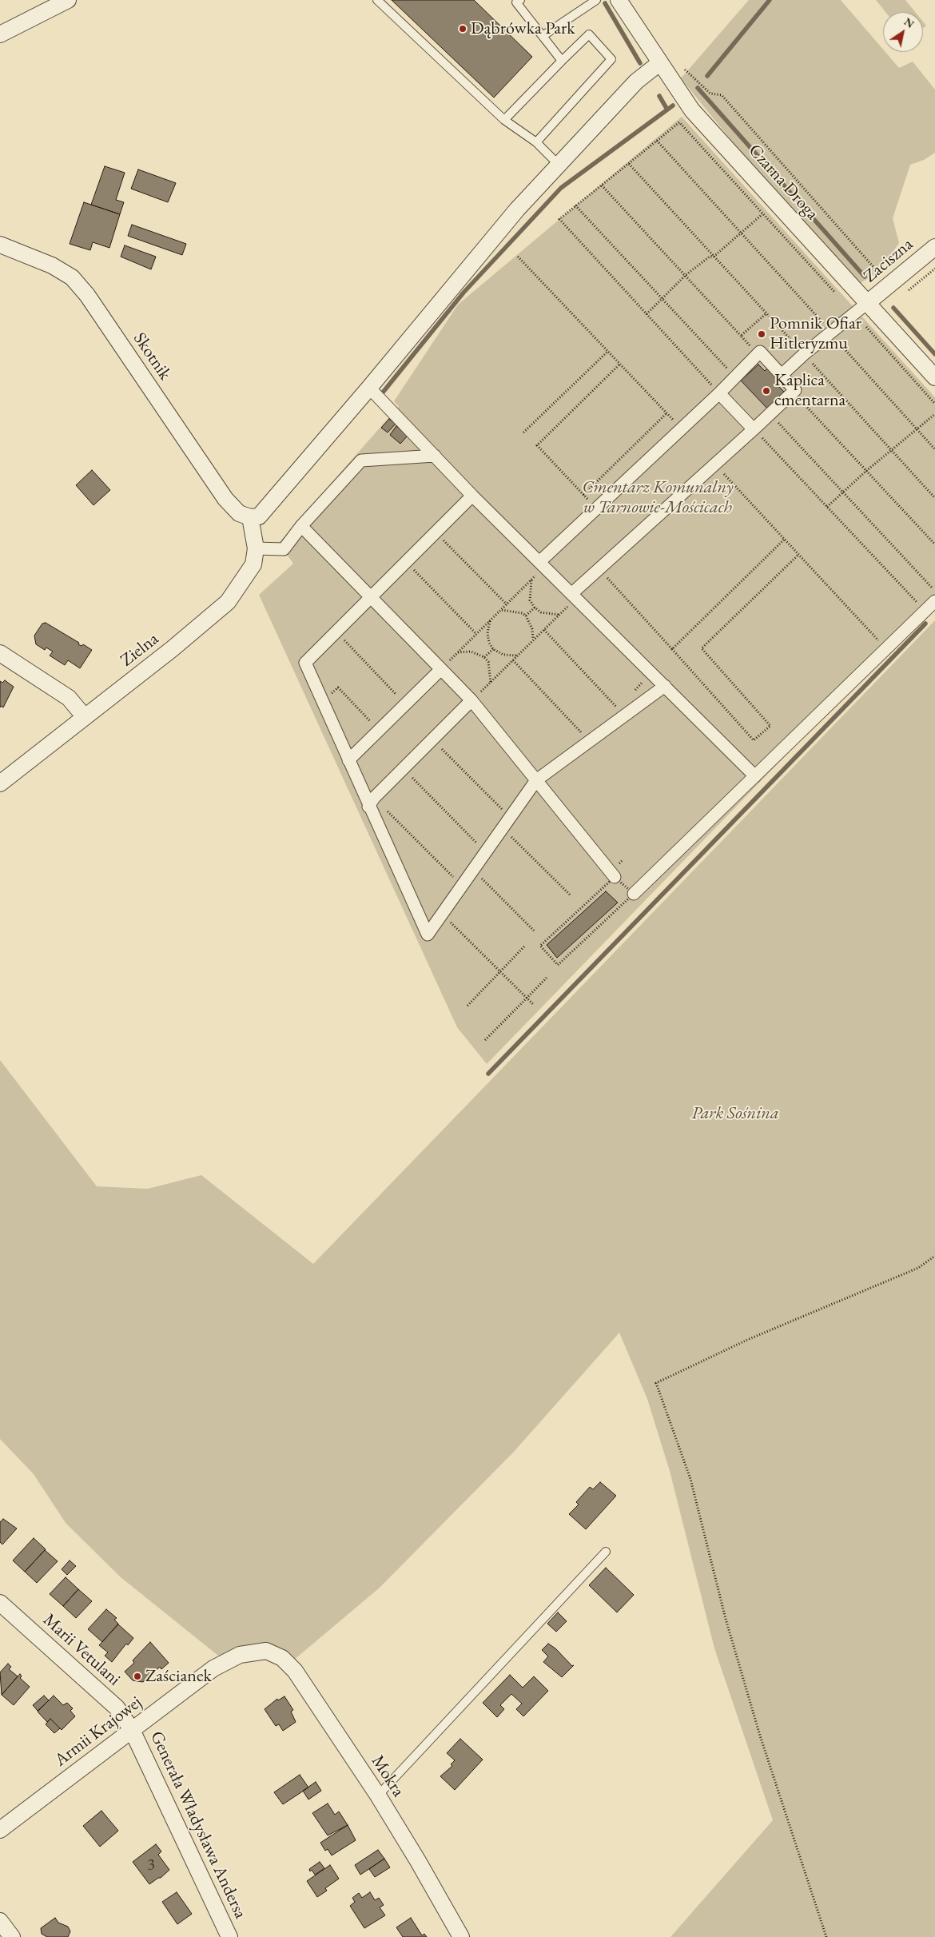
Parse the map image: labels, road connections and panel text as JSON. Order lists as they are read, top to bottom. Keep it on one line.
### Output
{"streets":{"street":["Czarna Droga","Zaciszna","Skotnik","Zielna","Marii Vetulani","Armii Krajowej","Mokra","Generała Władysława Andersa"]},"crossings":[["Czarna Droga","Zaciszna"],["Skotnik","Zielna"],["Marii Vetulani","Armii Krajowej"],["Marii Vetulani","Generała Władysława Andersa"],["Armii Krajowej","Mokra"],["Armii Krajowej","Generała Władysława Andersa"]],"parks":["Cmentarz Komunalny w Tarnowie-Mościcach","Park Sośnina"],"places":["Dąbrówka Park","Pomnik Ofiar Hitleryzmu","Kaplica cmentarna","Zaścianek"],"house_numbers":["3"],"north":"top right"}
